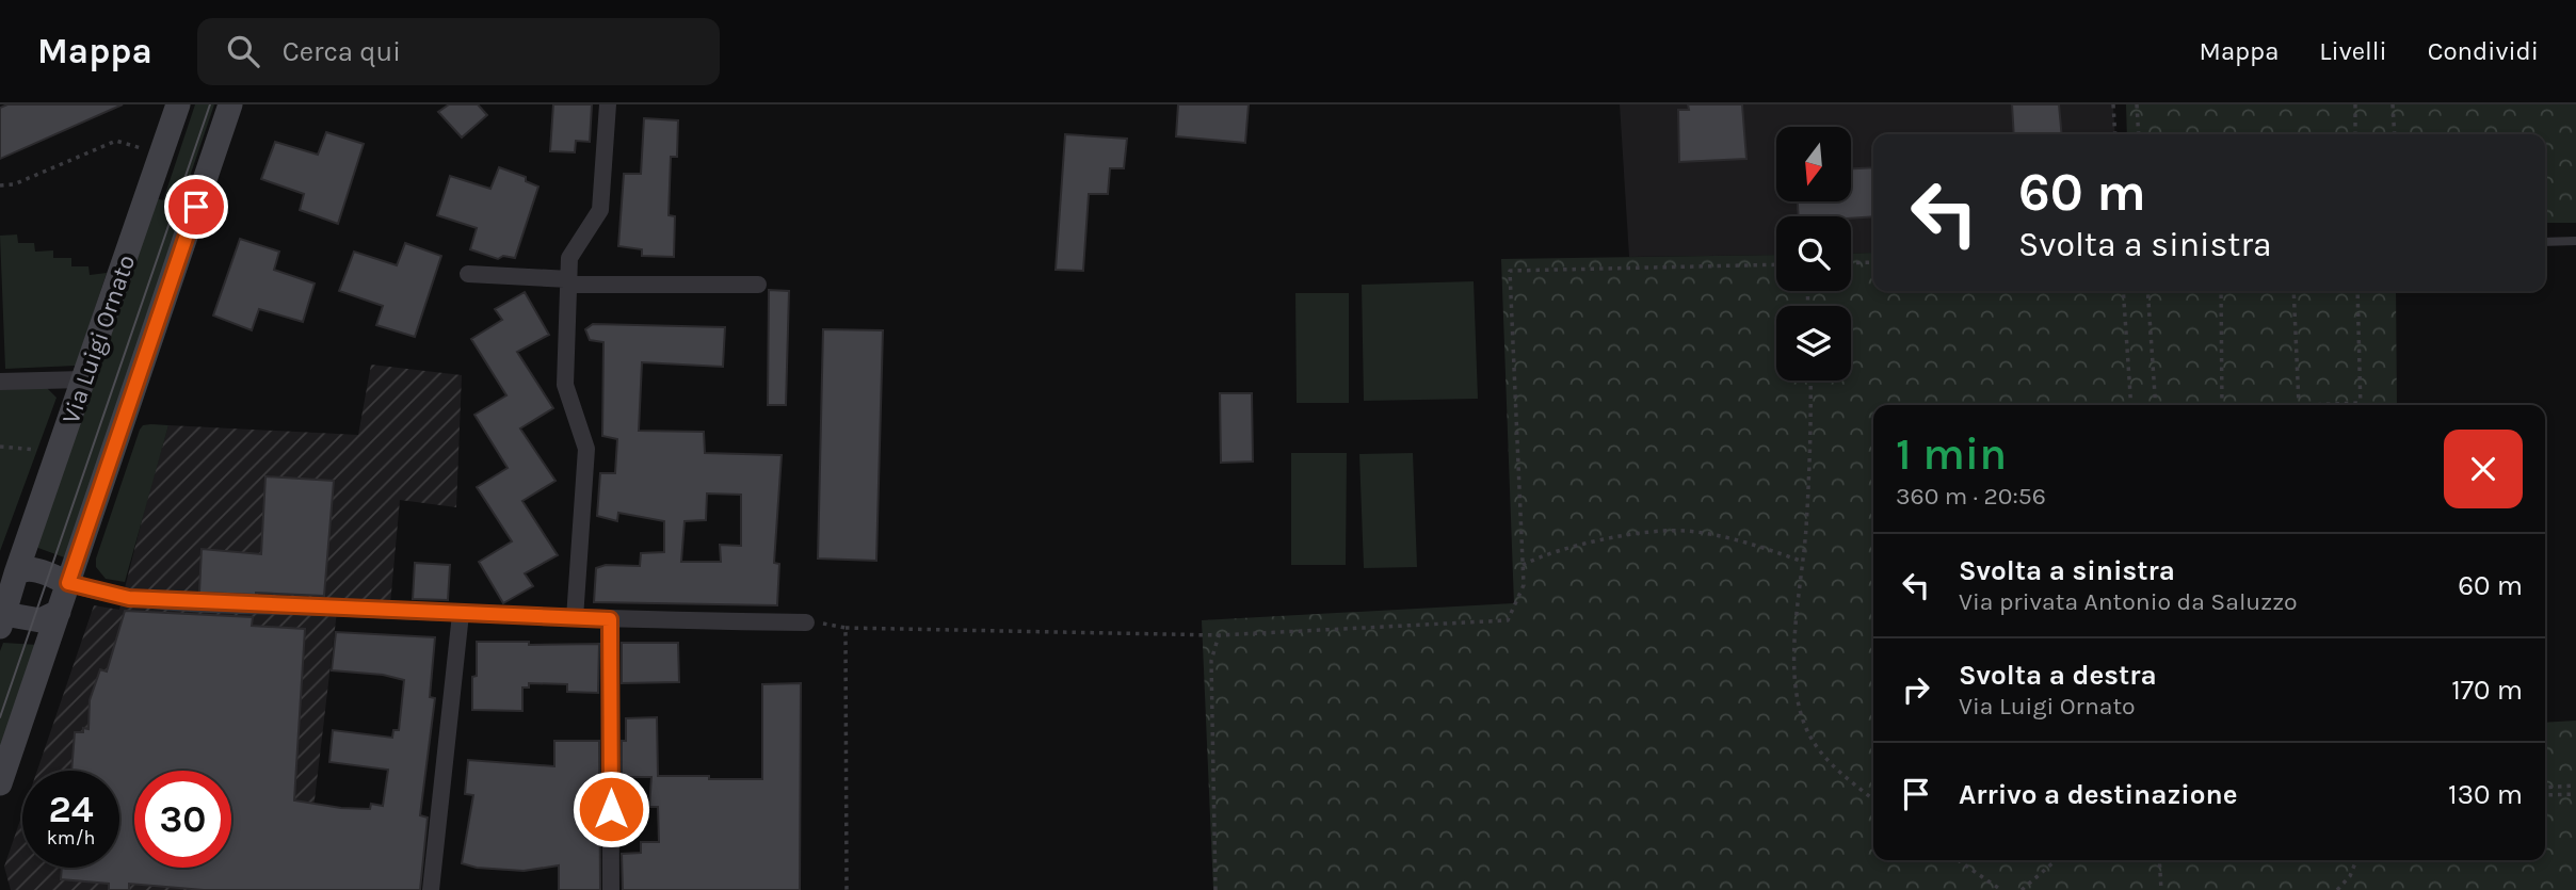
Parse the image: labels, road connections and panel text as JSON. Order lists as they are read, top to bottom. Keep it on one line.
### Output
{"streets":{"main road":["Via Luigi Ornato"]},"north":"bottom","page":{"header":"Mappa","search":"Cerca qui","nav":["Mappa","Livelli","Condividi"],"turn":["60 m","Svolta a sinistra"],"heading":["1 min","360 m · 20:56"],"list":[{"name":"Svolta a sinistra","note":"Via privata Antonio da Saluzzo","value":"60 m"},{"name":"Svolta a destra","note":"Via Luigi Ornato","value":"170 m"},{"name":"Arrivo a destinazione","value":"130 m"}],"speed":"24 km/h","limit":"30"}}
